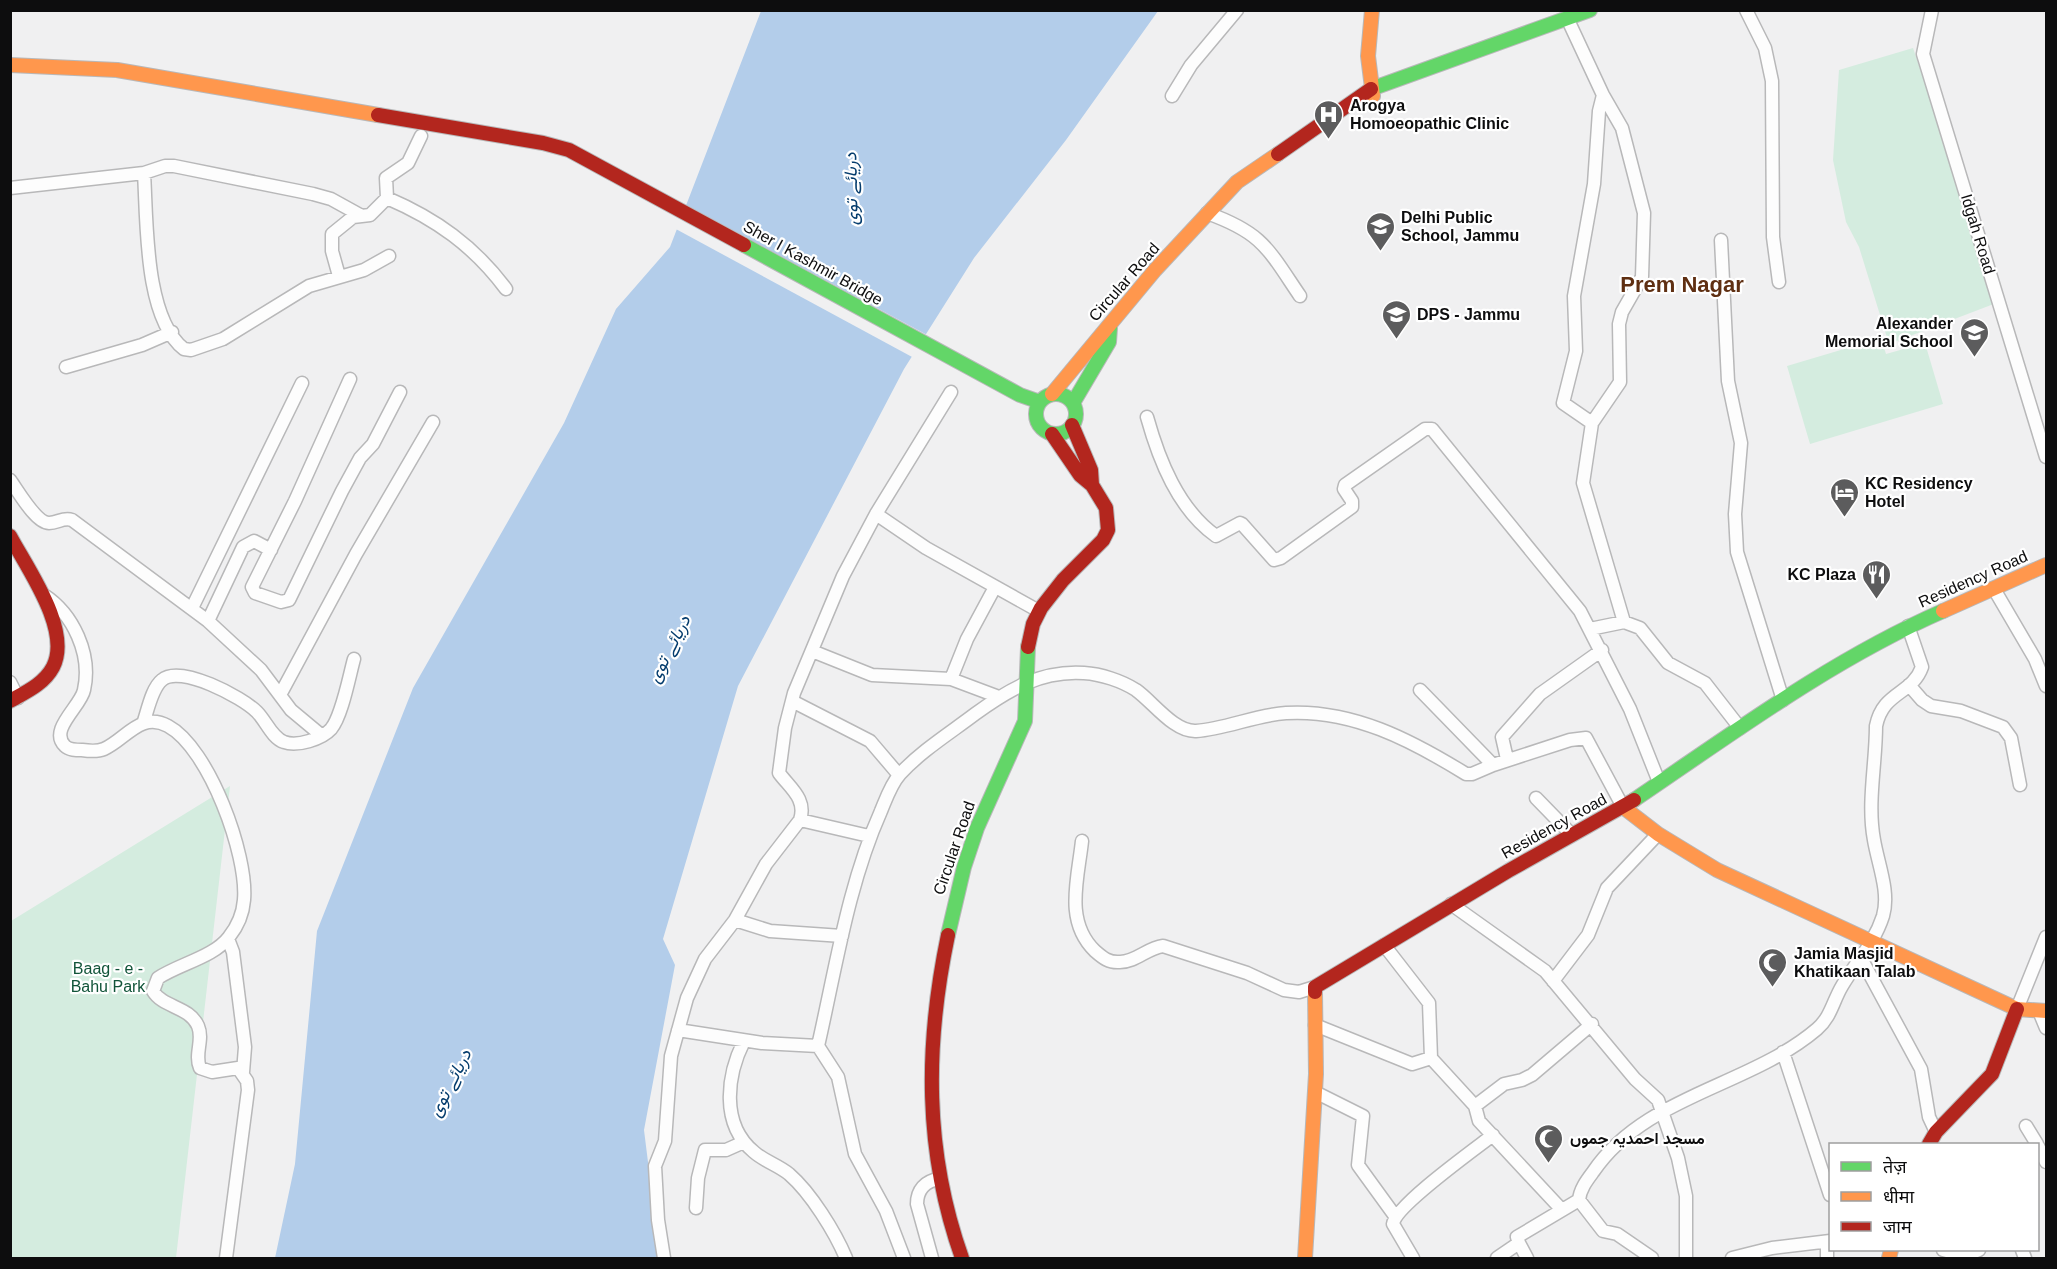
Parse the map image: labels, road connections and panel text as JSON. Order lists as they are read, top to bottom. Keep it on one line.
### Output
{"streets":{"main road":["Sher I Kashmir Bridge","Circular Road","Residency Road"],"street":["Idgah Road"]},"districts":["Prem Nagar"],"water":["دریائے توی"],"parks":["Baag - e - Bahu Park"],"places":{"hospital":["Arogya Homoeopathic Clinic"],"school or university":["Delhi Public School, Jammu","DPS - Jammu","Alexander Memorial School"],"hotel":["KC Residency Hotel"],"restaurant":["KC Plaza"],"mosque":["Jamia Masjid Khatikaan Talab","مسجد احمدیہ جموں"]},"legend":["तेज़","धीमा","जाम"]}
